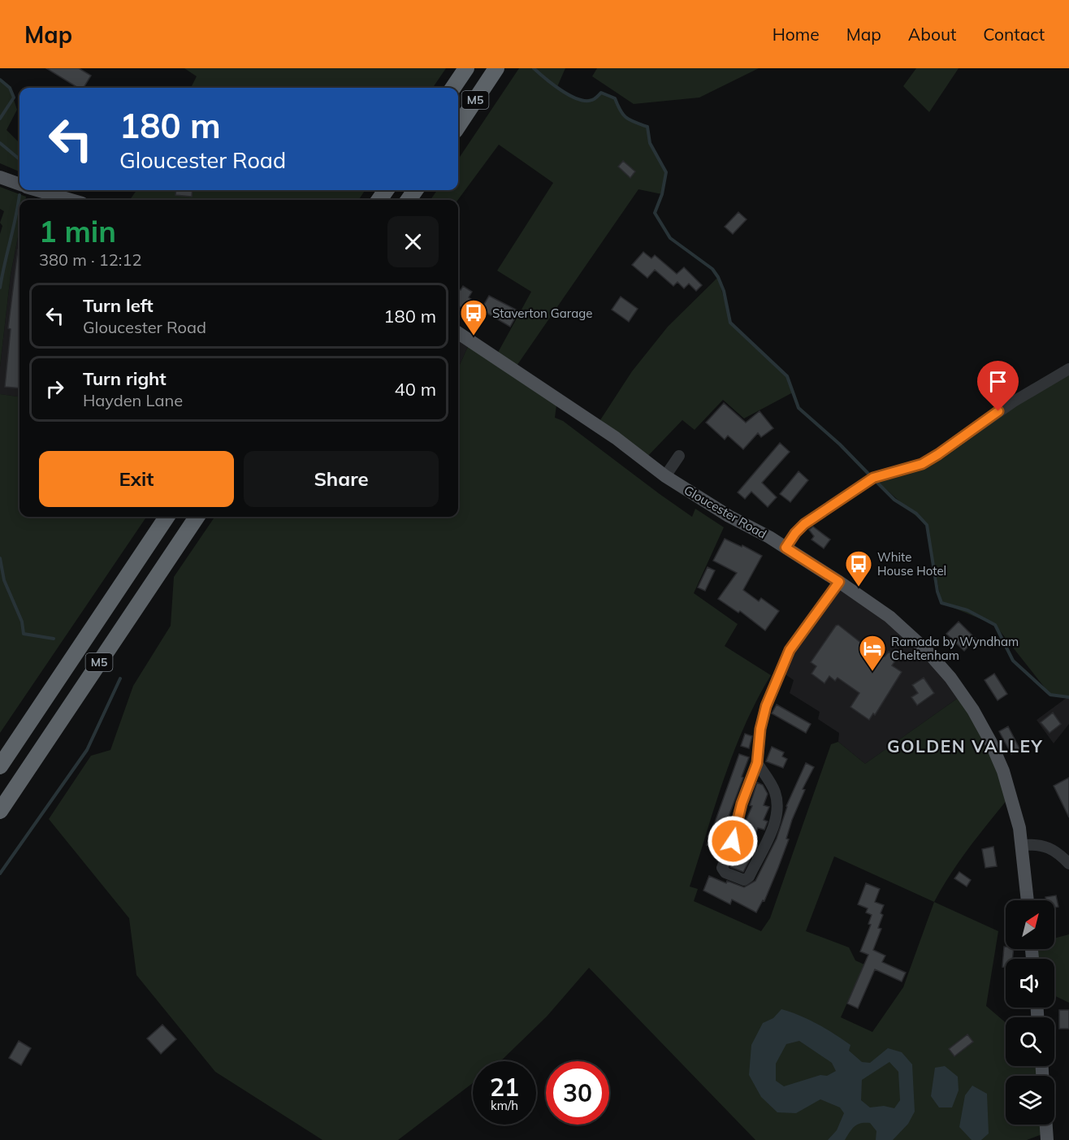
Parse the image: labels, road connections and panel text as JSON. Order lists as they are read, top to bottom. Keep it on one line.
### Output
{"streets":{"highway":["M5"],"main road":["Gloucester Road"]},"districts":["GOLDEN VALLEY"],"places":{"bus stop":["Staverton Garage","White House Hotel"],"hotel":["Ramada by Wyndham Cheltenham"]},"north":"top right","page":{"header":"Map","nav":["Home","Map","About","Contact"],"turn":["180 m","Gloucester Road"],"heading":["1 min","380 m · 12:12"],"list":[{"name":"Turn left","note":"Gloucester Road","value":"180 m"},{"name":"Turn right","note":"Hayden Lane","value":"40 m"}],"buttons":["Exit","Share"],"speed":"21 km/h","limit":"30"}}
